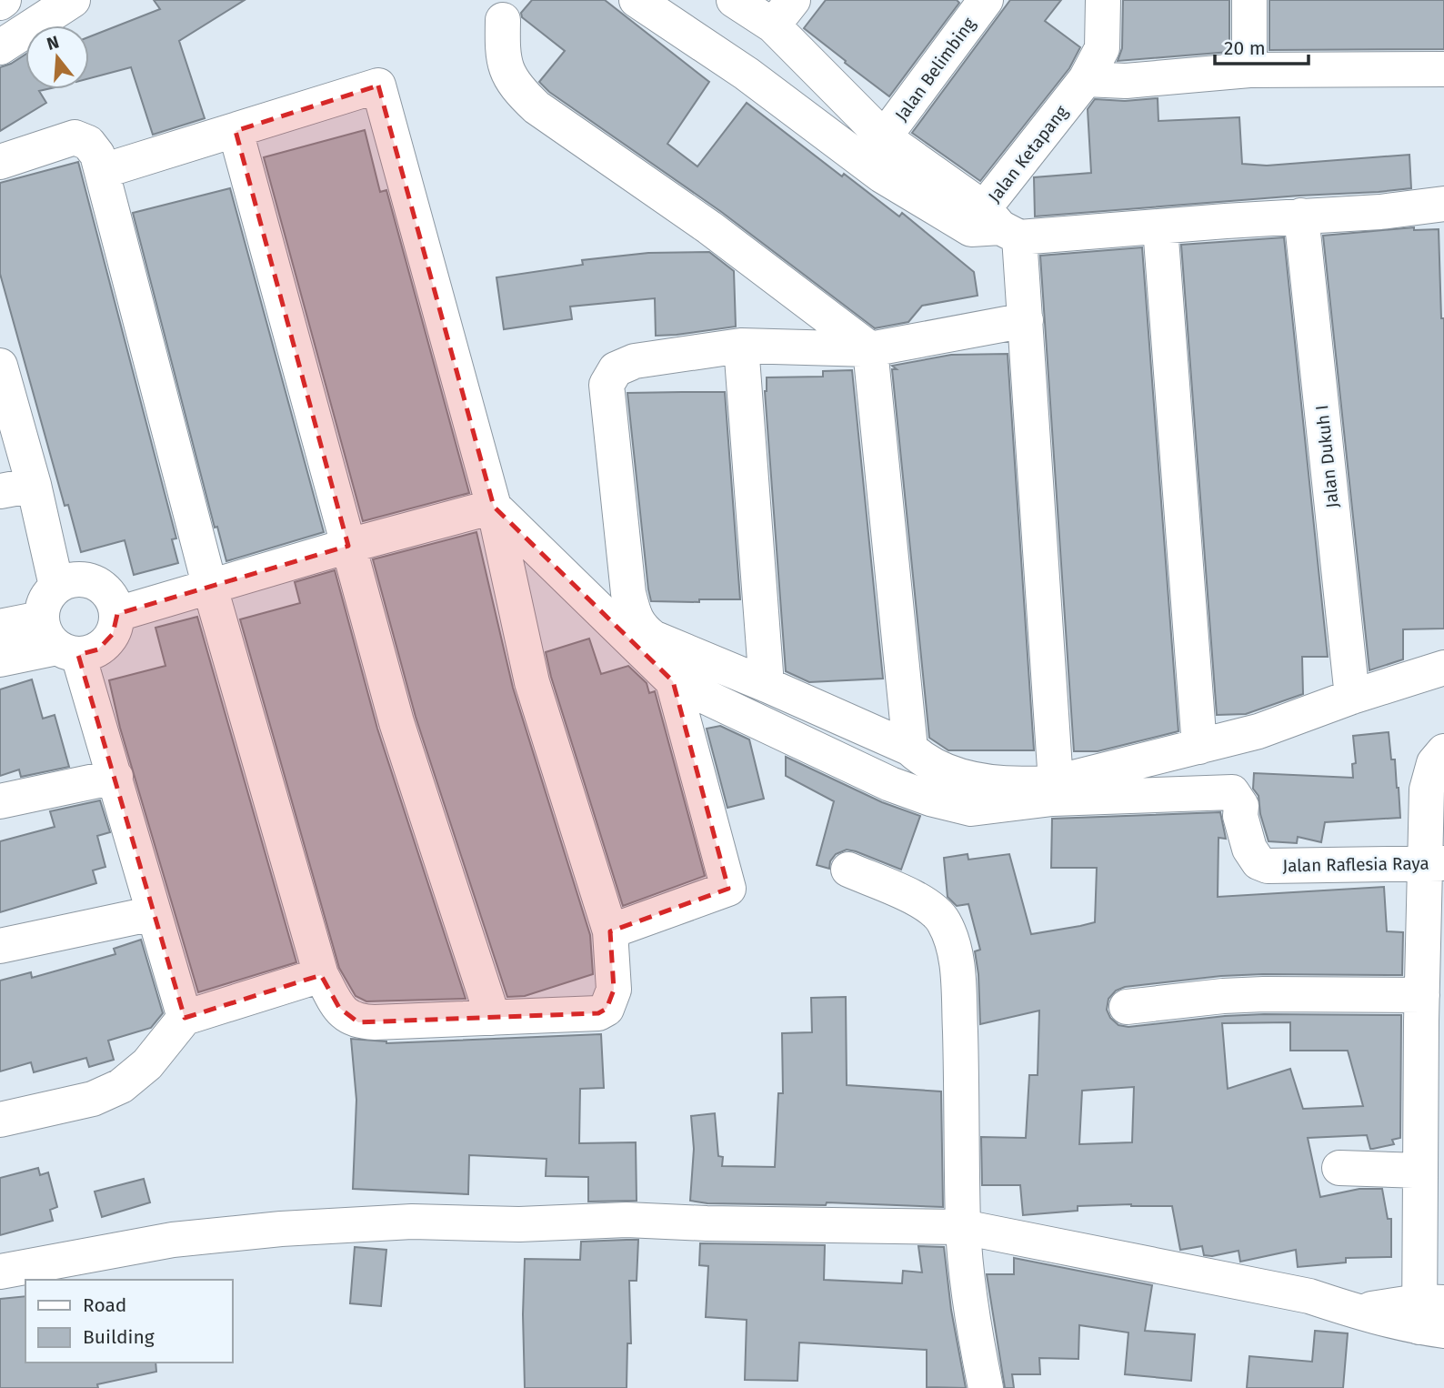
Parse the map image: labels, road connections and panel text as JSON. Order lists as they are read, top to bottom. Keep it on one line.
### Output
{"streets":{"street":["Jalan Belimbing","Jalan Ketapang","Jalan Dukuh I","Jalan Raflesia Raya"]},"legend":["Road","Building"],"scale_bar":"20 m","north":"top"}
